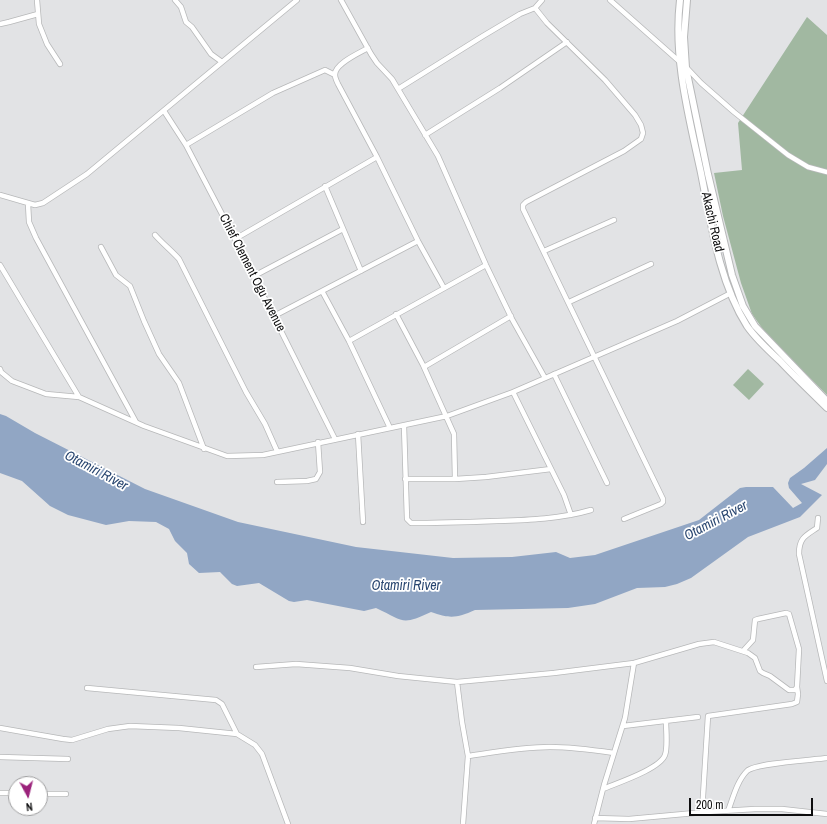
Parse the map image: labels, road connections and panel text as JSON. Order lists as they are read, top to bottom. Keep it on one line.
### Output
{"streets":{"main road":["Akachi Road"],"street":["Chief Clement Ogu Avenue"]},"water":["Otamiri River"],"scale_bar":"200 m","north":"bottom"}
